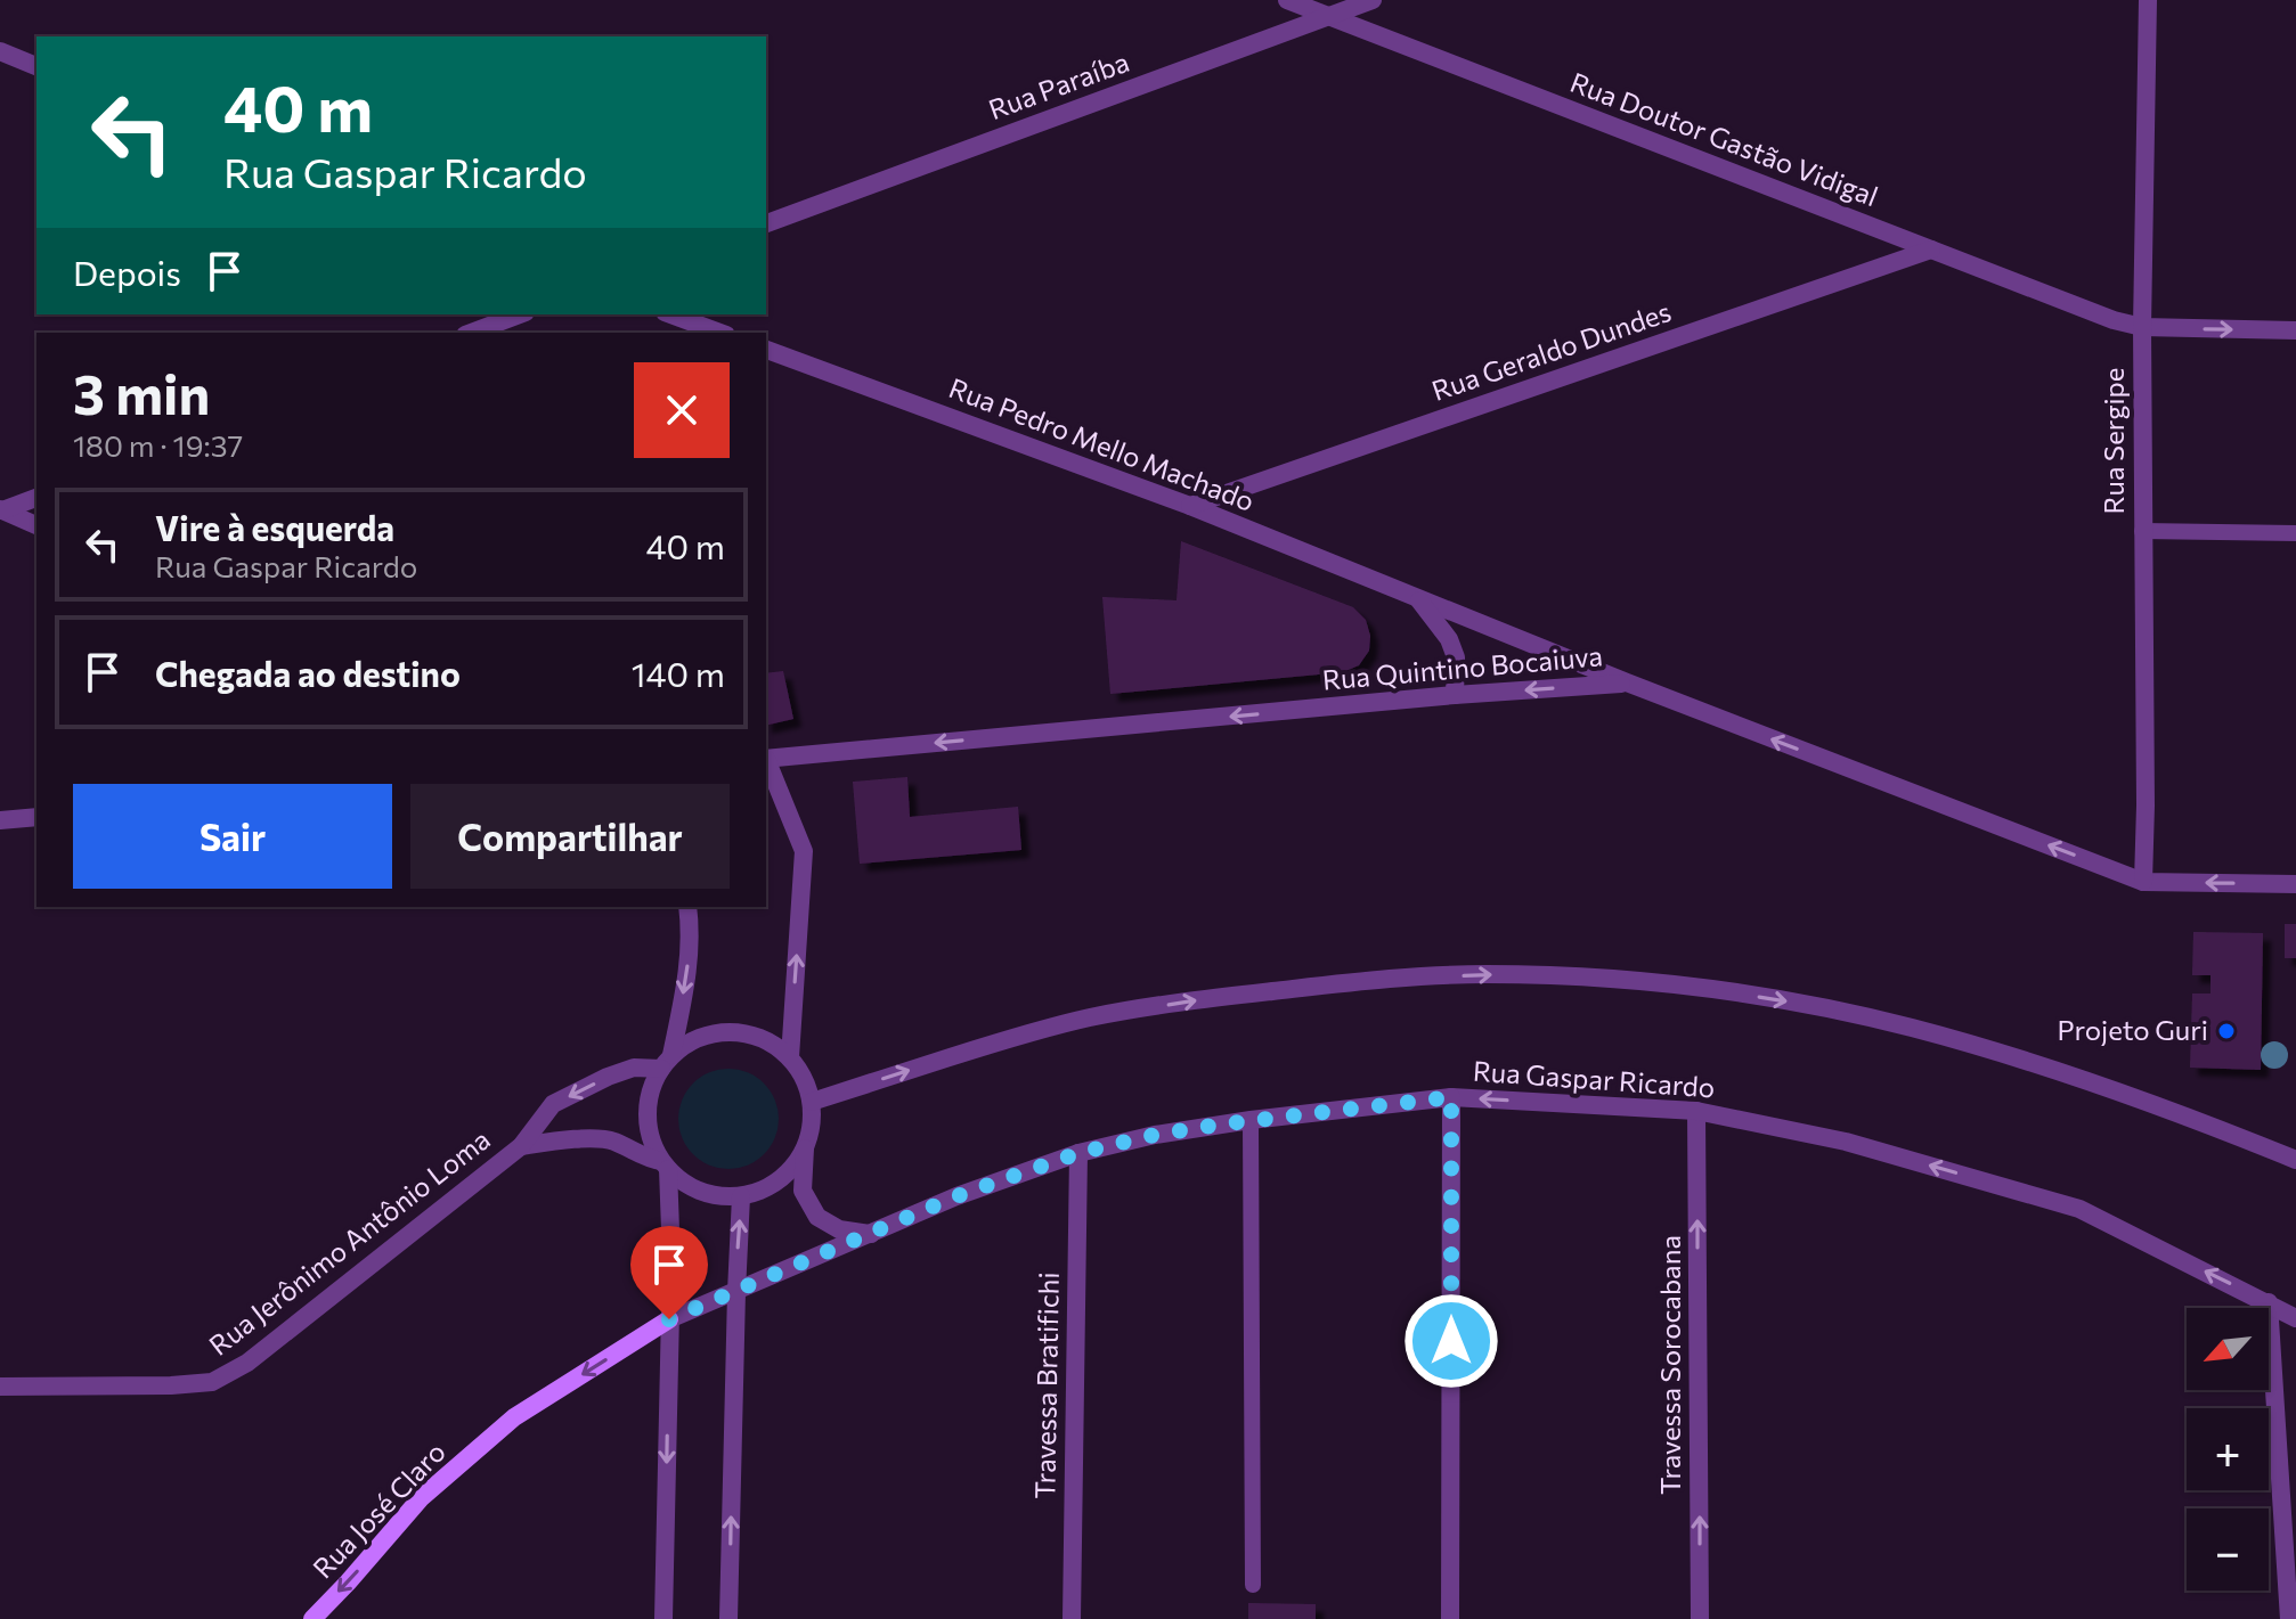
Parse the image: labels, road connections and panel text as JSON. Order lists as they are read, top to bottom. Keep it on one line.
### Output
{"streets":{"street":["Rua Paraíba","Rua Doutor Gastão Vidigal","Rua Geraldo Dundes","Rua Sergipe","Rua Pedro Mello Machado","Rua Quintino Bocaiuva","Rua Gaspar Ricardo","Rua Jerônimo Antônio Loma","Travessa Sorocabana","Travessa Bratifichi","Rua José Claro"]},"crossings":[["Rua Paraíba","Rua Doutor Gastão Vidigal"],["Rua Doutor Gastão Vidigal","Rua Geraldo Dundes"],["Rua Doutor Gastão Vidigal","Rua Sergipe"],["Rua Geraldo Dundes","Rua Pedro Mello Machado"],["Rua Sergipe","Rua Quintino Bocaiuva"],["Rua Pedro Mello Machado","Rua Quintino Bocaiuva"],["Rua Gaspar Ricardo","Travessa Sorocabana"],["Rua Gaspar Ricardo","Travessa Bratifichi"],["Rua Gaspar Ricardo","Rua José Claro"]],"one_way":["Rua Quintino Bocaiuva","Travessa Sorocabana","Rua José Claro"],"places":["Projeto Guri"],"north":"bottom left","page":{"turn":["40 m","Rua Gaspar Ricardo"],"then":"Depois","heading":["3 min","180 m · 19:37"],"list":[{"name":"Vire à esquerda","note":"Rua Gaspar Ricardo","value":"40 m"},{"name":"Chegada ao destino","value":"140 m"}],"buttons":["Sair","Compartilhar"],"map_buttons":["+","−"]}}
